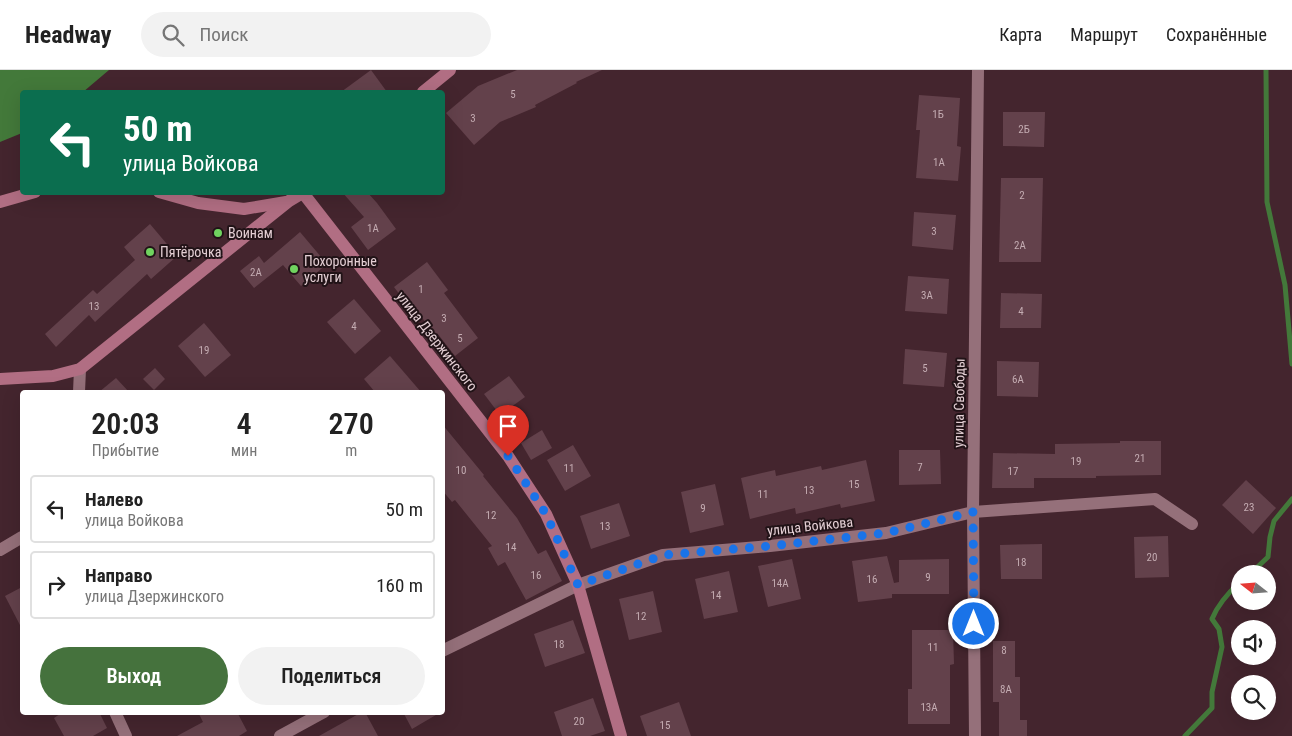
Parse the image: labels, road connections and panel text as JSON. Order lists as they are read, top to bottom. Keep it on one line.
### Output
{"streets":{"street":["улица Дзержинского","улица Свободы","улица Войкова"]},"crossings":[["улица Дзержинского","улица Войкова"],["улица Свободы","улица Войкова"]],"places":["Воинам","Пятёрочка","Похоронные услуги"],"house_numbers":["5","1Б","3","2Б","1А","2","1А","3","2А","2А","1","3А","13","4","3","4","5","19","5","6А","21","19","7","11","10","17","15","13","11","23","9","12","13","14","20","18","16","9","16","14А","14","12","18","11","8","8А","13А","20","15"],"north":"left","page":{"header":"Headway","search":"Поиск","nav":["Карта","Маршрут","Сохранённые"],"turn":["50 m","улица Войкова"],"eta":["20:03","Прибытие","4","мин","270","m"],"list":[{"name":"Налево","note":"улица Войкова","value":"50 m"},{"name":"Направо","note":"улица Дзержинского","value":"160 m"}],"buttons":["Выход","Поделиться"]}}
